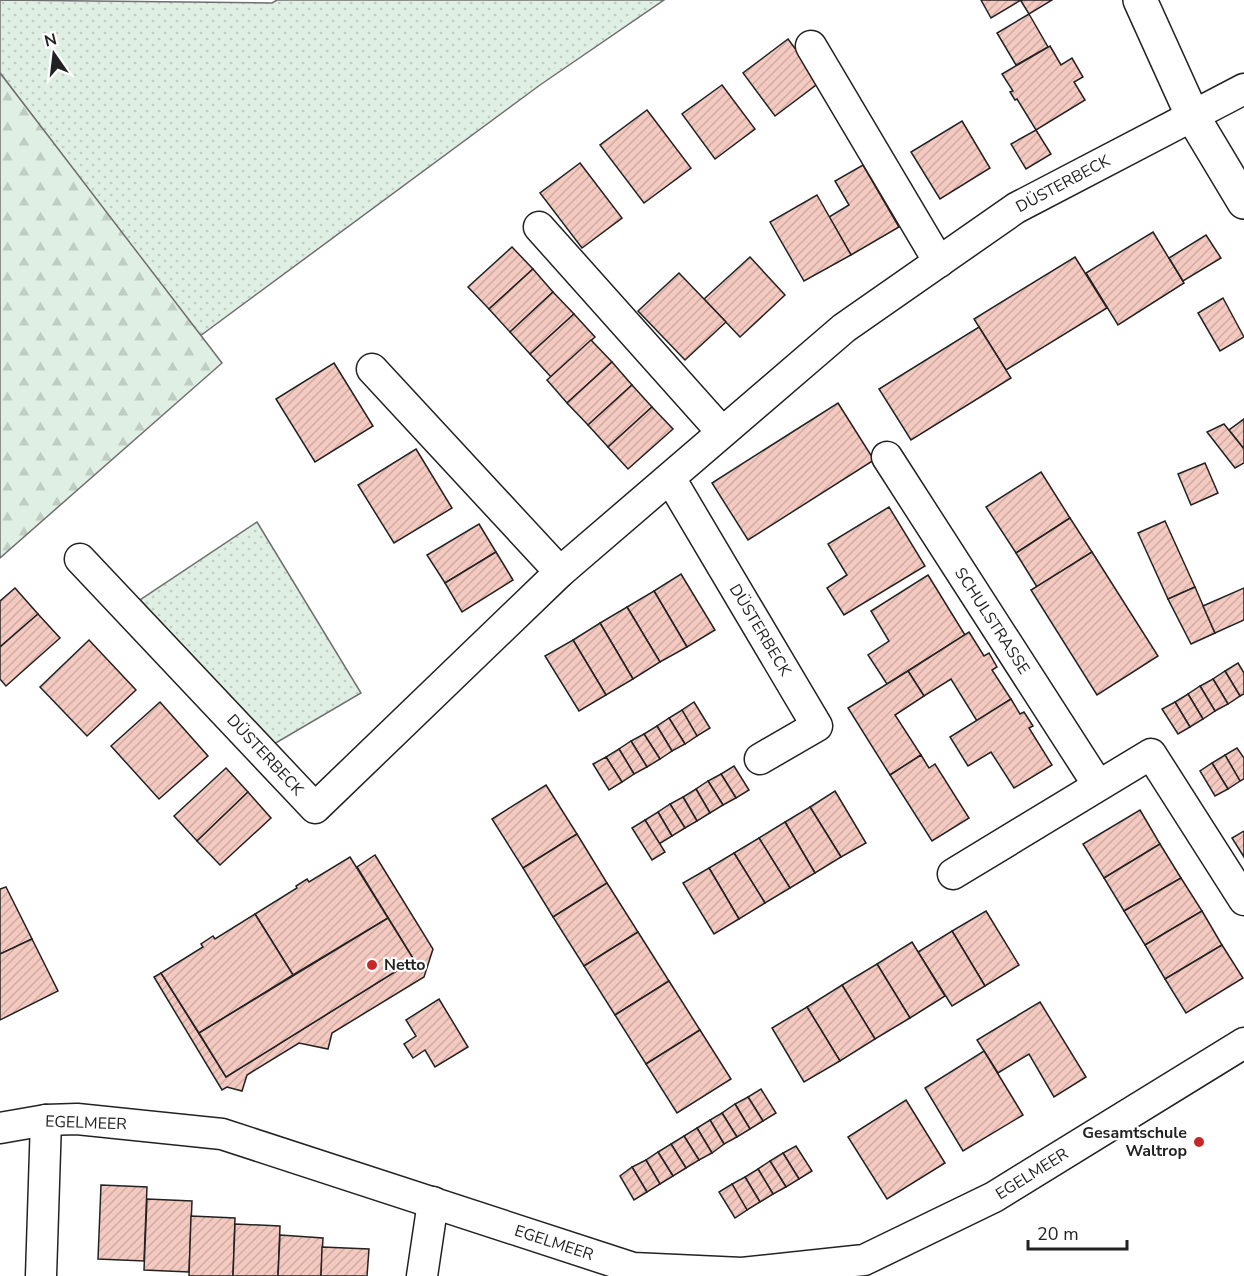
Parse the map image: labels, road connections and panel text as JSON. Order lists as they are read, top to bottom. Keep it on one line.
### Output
{"streets":{"street":["DÜSTERBECK","SCHULSTRASSE","EGELMEER"]},"places":["Netto","Gesamtschule Waltrop"],"scale_bar":"20 m","north":"top"}
